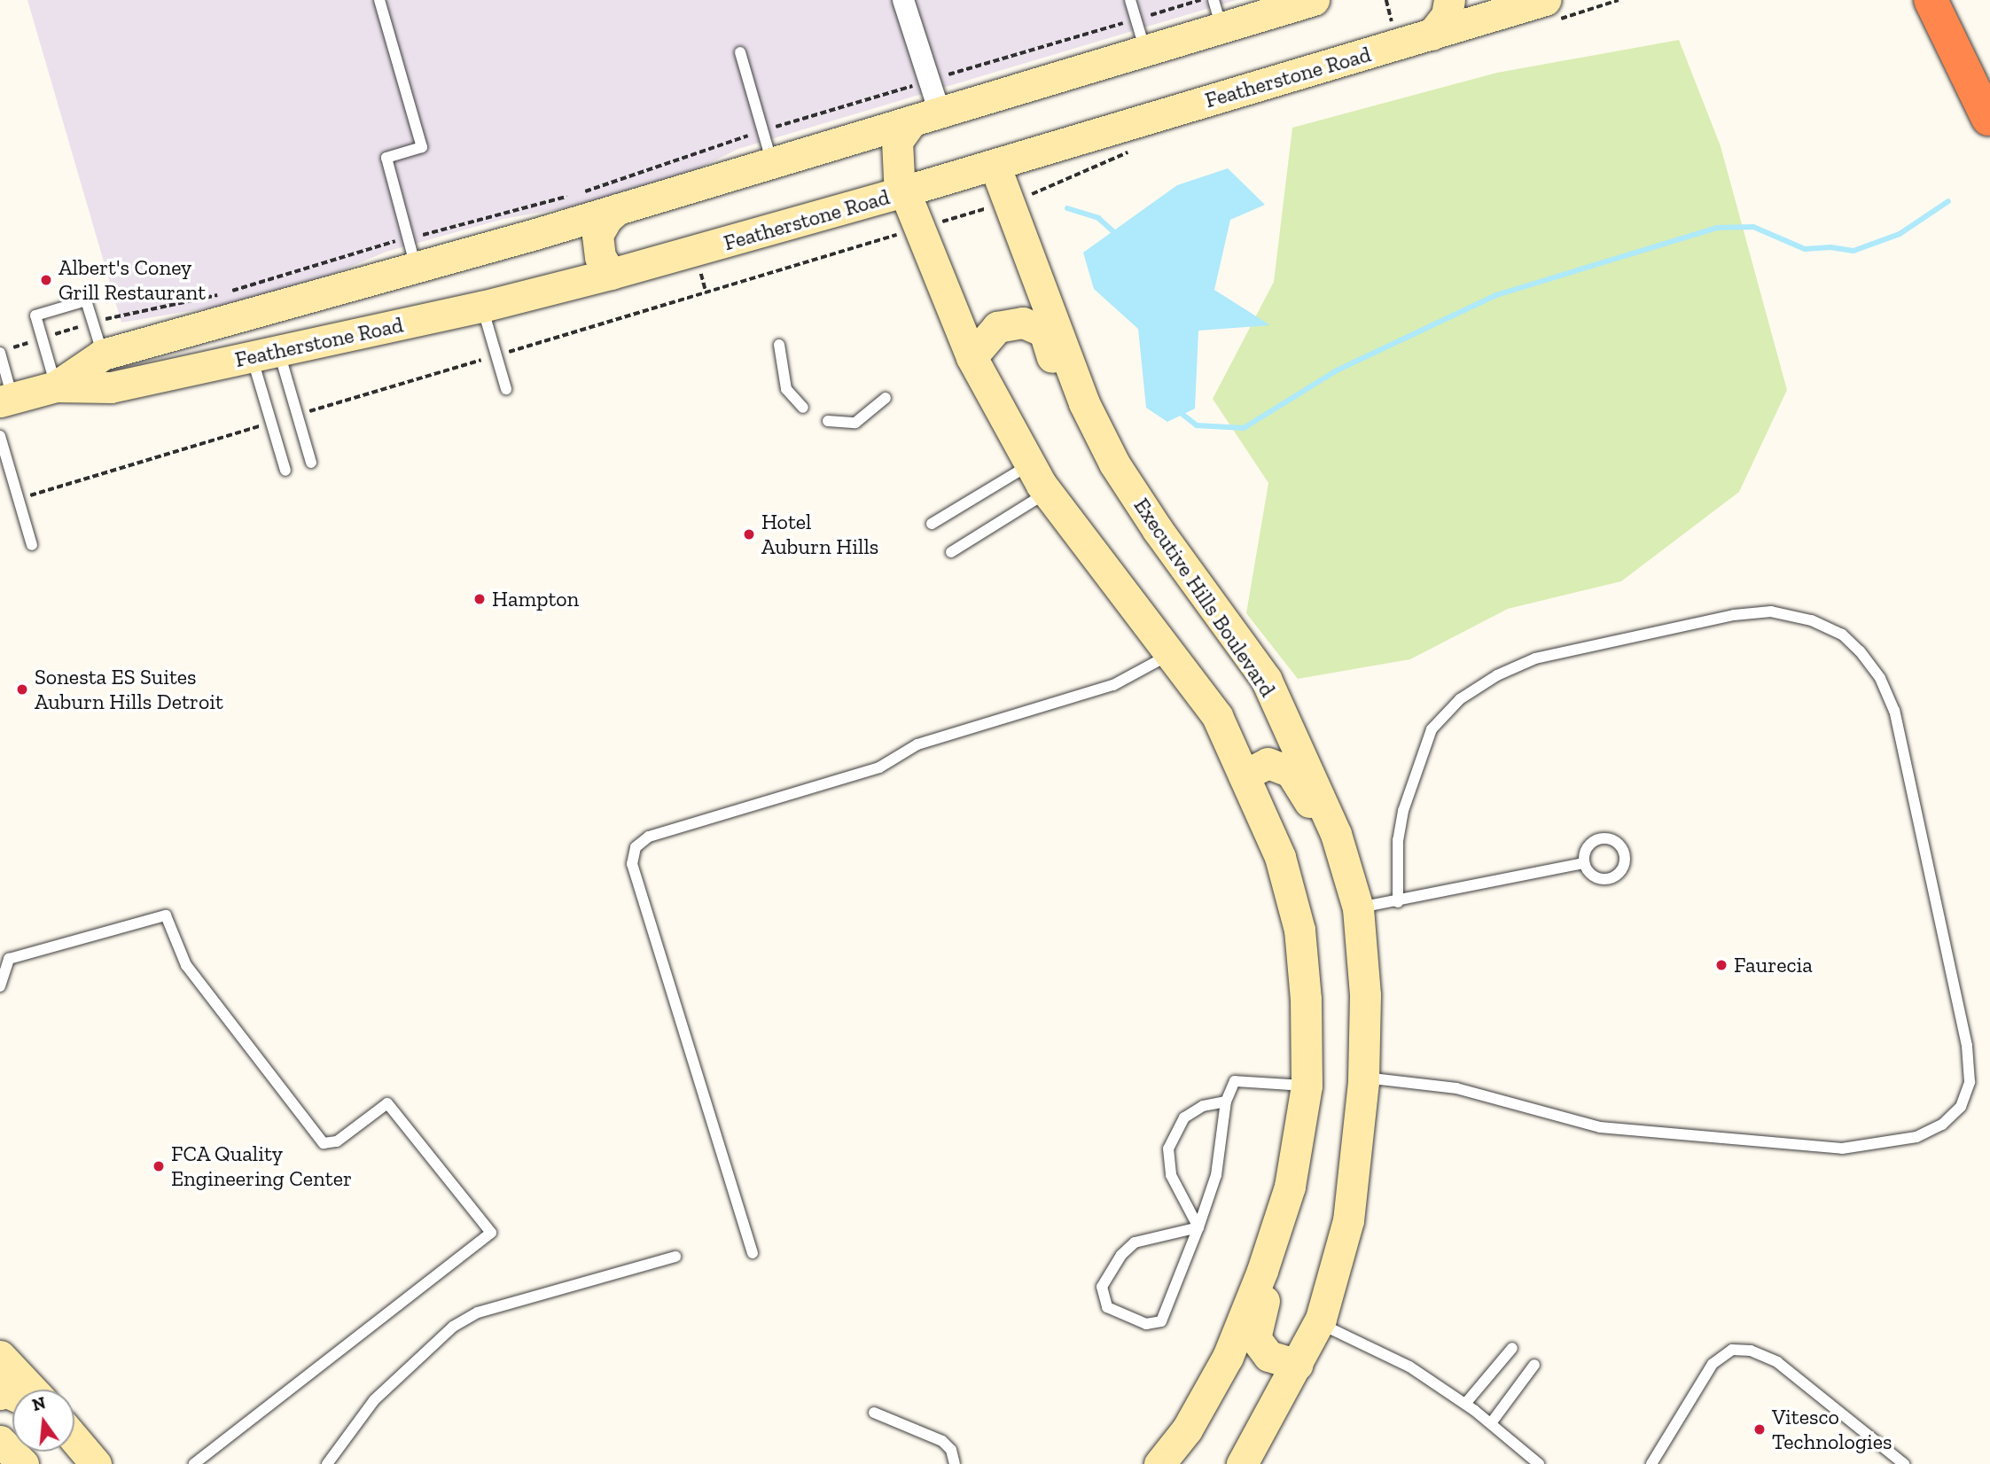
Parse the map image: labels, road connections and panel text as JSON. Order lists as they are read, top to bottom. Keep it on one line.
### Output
{"streets":{"street":["Featherstone Road","Executive Hills Boulevard"]},"crossings":[["Featherstone Road","Executive Hills Boulevard"]],"places":["Albert's Coney Grill Restaurant","Hotel Auburn Hills","Hampton","Sonesta ES Suites Auburn Hills Detroit","Faurecia","FCA Quality Engineering Center","Vitesco Technologies"],"north":"top"}
